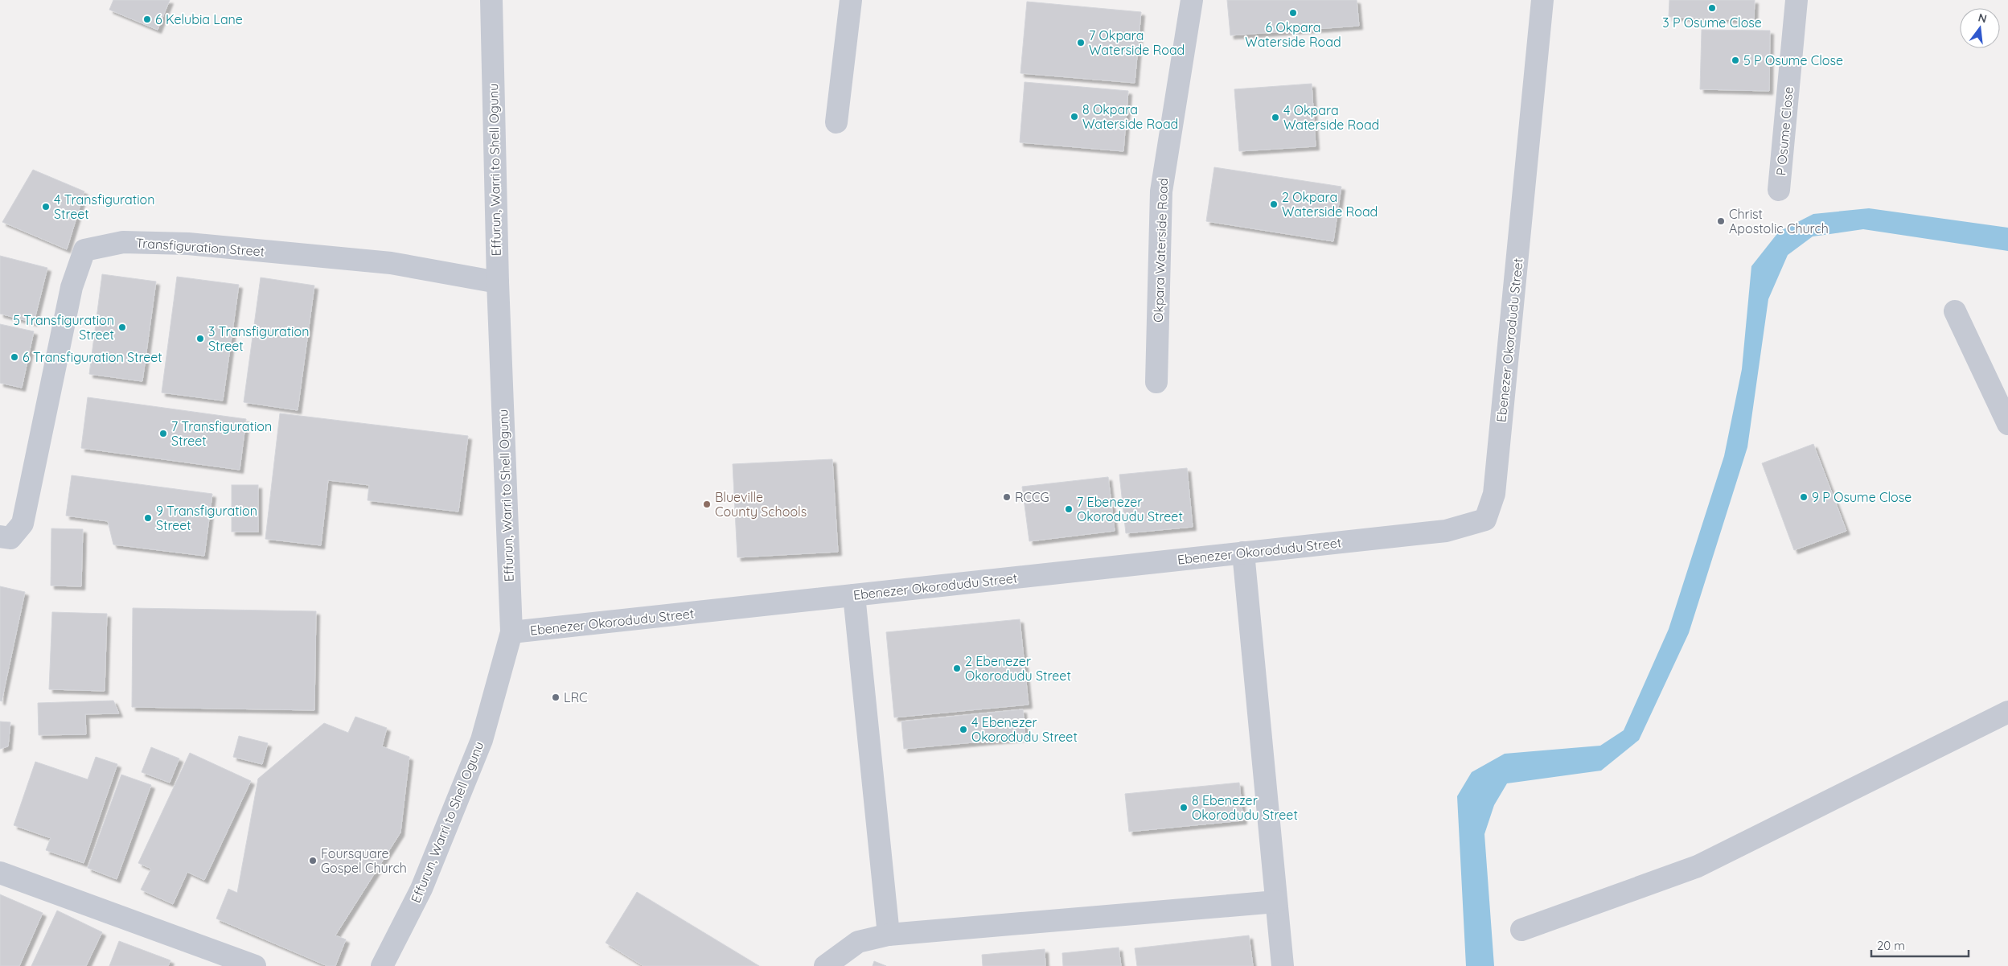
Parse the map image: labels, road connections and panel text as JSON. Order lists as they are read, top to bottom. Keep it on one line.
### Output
{"streets":{"street":["P Osume Close","Effurun, Warri to Shell Ogunu","Transfiguration Street","Okpara Waterside Road","Ebenezer Okorodudu Street"]},"crossings":[["Effurun, Warri to Shell Ogunu","Transfiguration Street"],["Effurun, Warri to Shell Ogunu","Ebenezer Okorodudu Street"]],"places":["3 P Osume Close","6 Okpara Waterside Road","6 Kelubia Lane","7 Okpara Waterside Road","5 P Osume Close","8 Okpara Waterside Road","4 Okpara Waterside Road","2 Okpara Waterside Road","4 Transfiguration Street","Christ Apostolic Church","5 Transfiguration Street","3 Transfiguration Street","6 Transfiguration Street","7 Transfiguration Street","RCCG","9 P Osume Close","Blueville County Schools","7 Ebenezer Okorodudu Street","9 Transfiguration Street","2 Ebenezer Okorodudu Street","LRC","4 Ebenezer Okorodudu Street","8 Ebenezer Okorodudu Street","Foursquare Gospel Church"],"scale_bar":"20 m","north":"top"}
